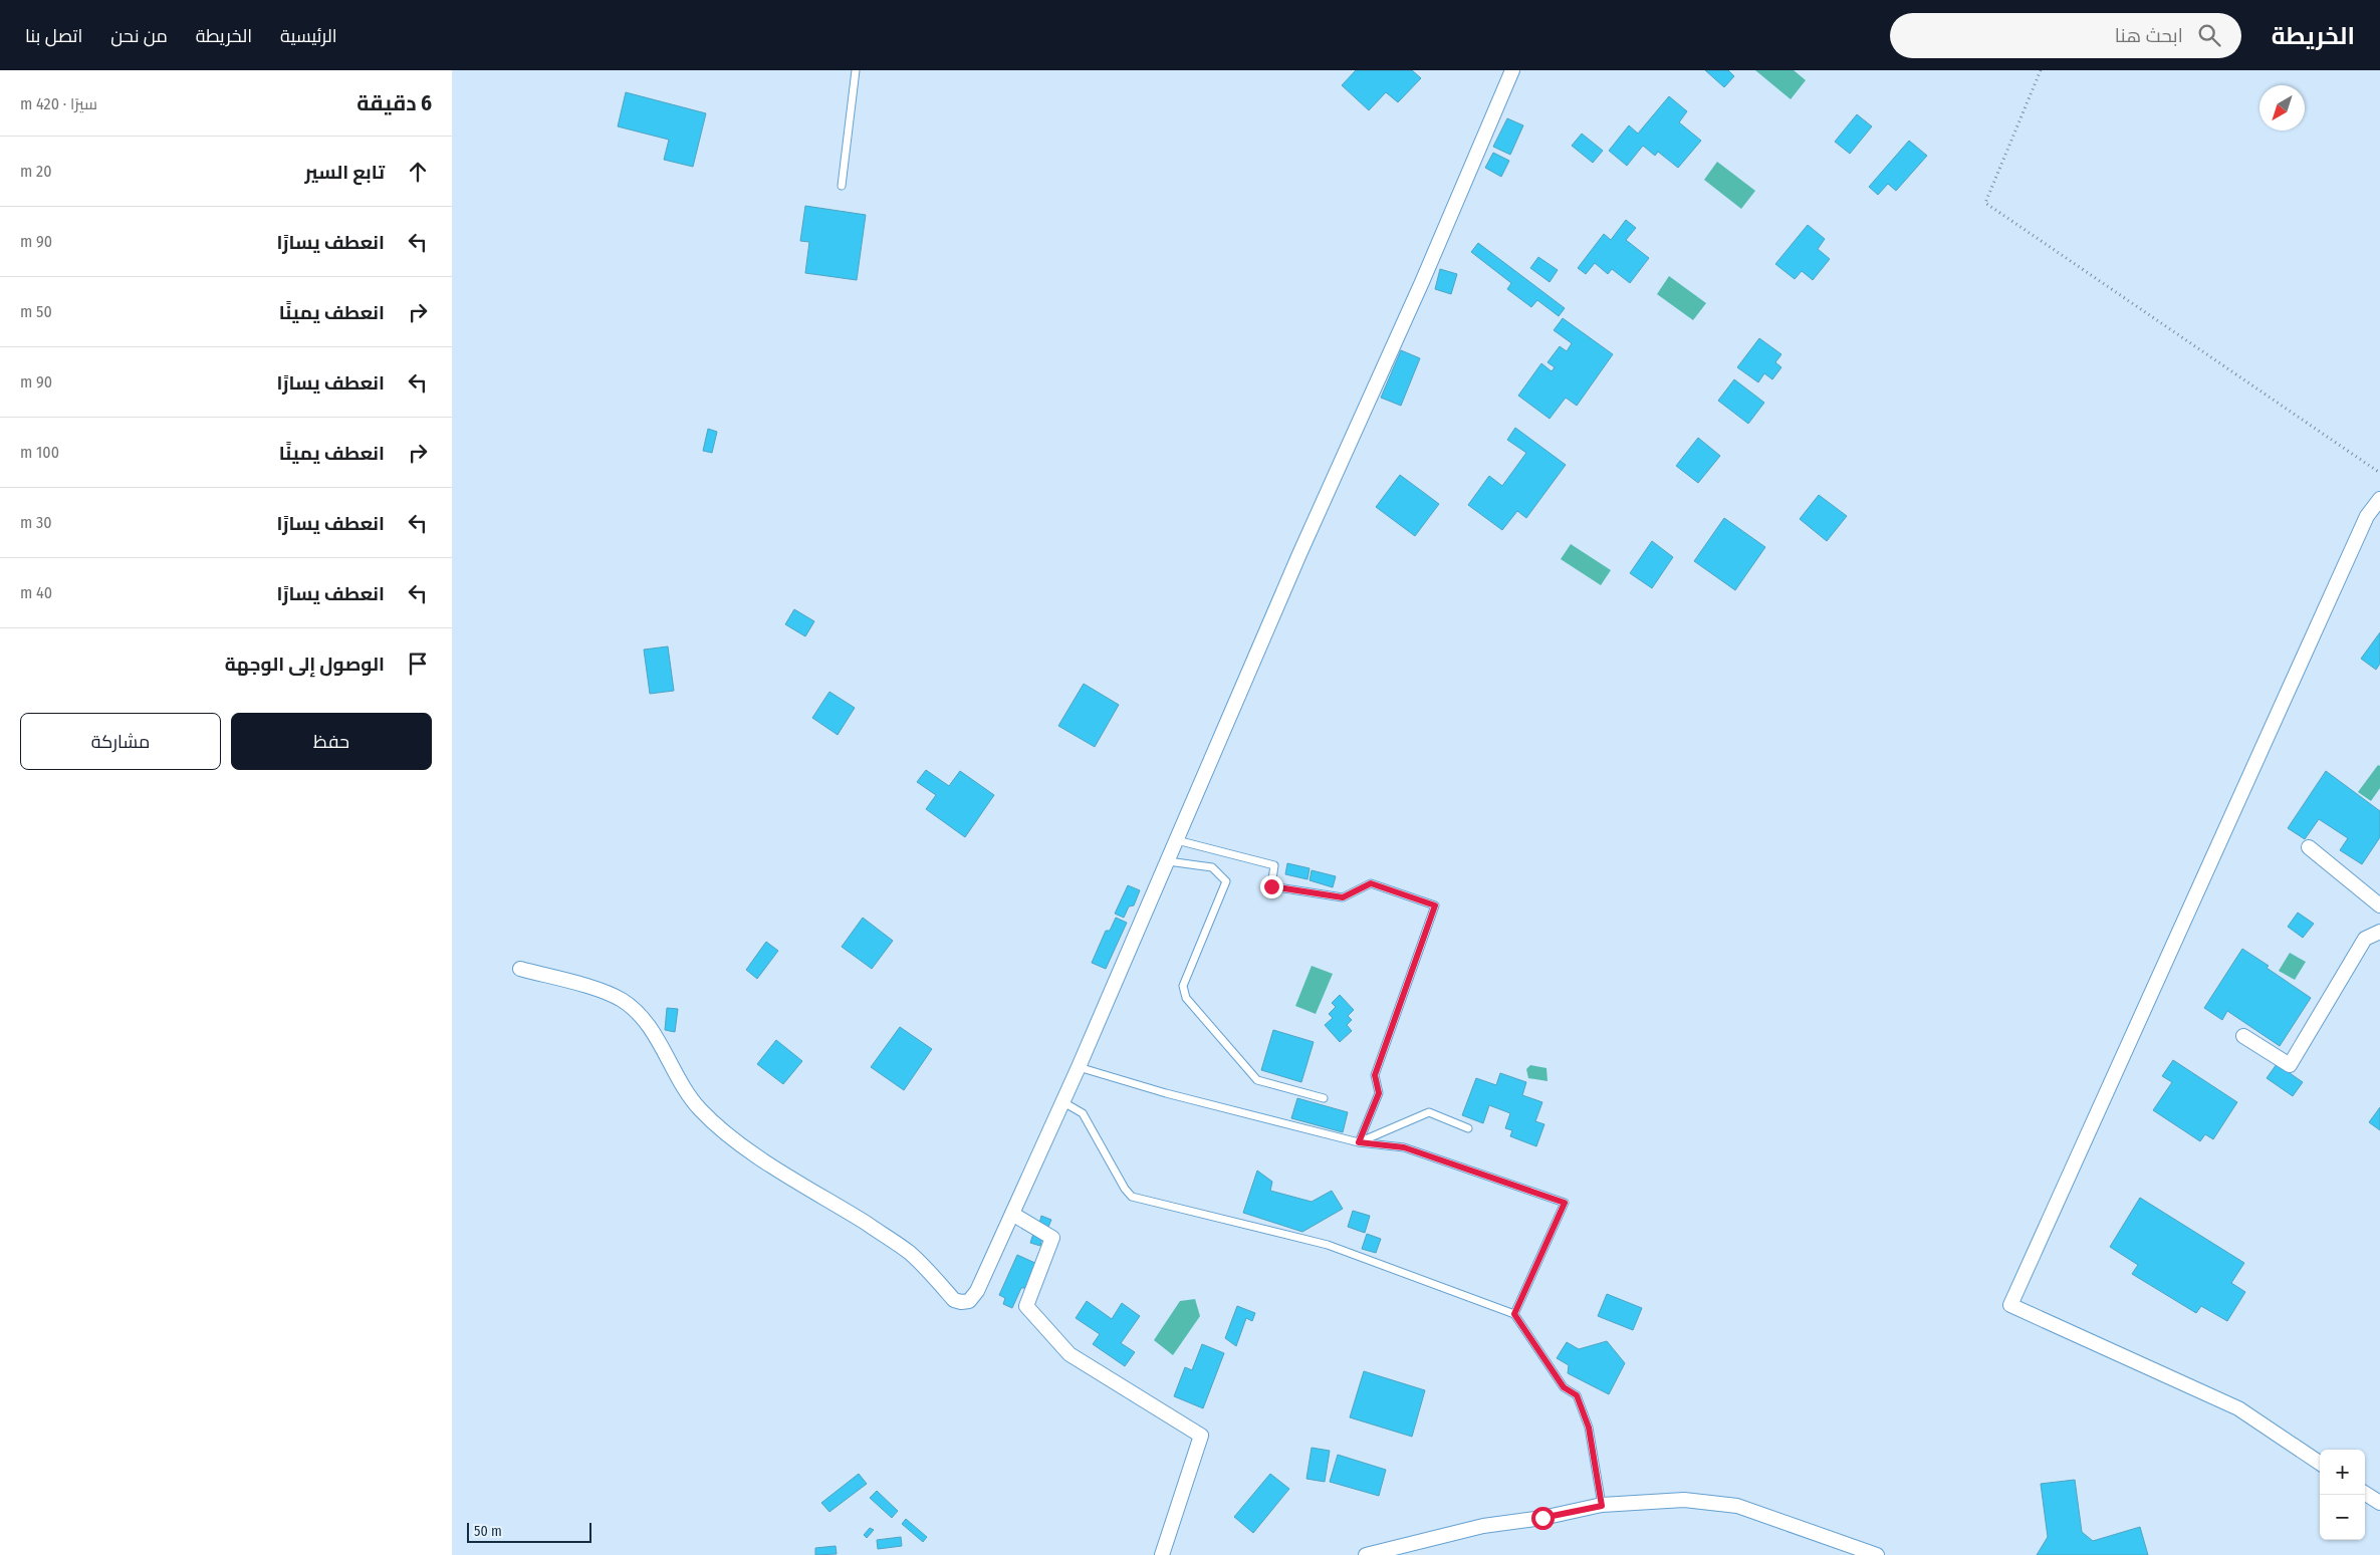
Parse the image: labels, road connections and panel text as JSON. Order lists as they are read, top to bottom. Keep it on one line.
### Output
{"scale_bar":"50 m","north":"bottom left","page":{"header":"الخريطة","search":"ابحث هنا","nav":["الرئيسية","الخريطة","من نحن","اتصل بنا"],"heading":["6 دقيقة","سيرًا · 420 m"],"list":[["تابع السير","20 m"],["انعطف يسارًا","90 m"],["انعطف يمينًا","50 m"],["انعطف يسارًا","90 m"],["انعطف يمينًا","100 m"],["انعطف يسارًا","30 m"],["انعطف يسارًا","40 m"],"الوصول إلى الوجهة"],"buttons":["حفظ","مشاركة"],"map_buttons":["+","−"],"scale":"50 m"}}
